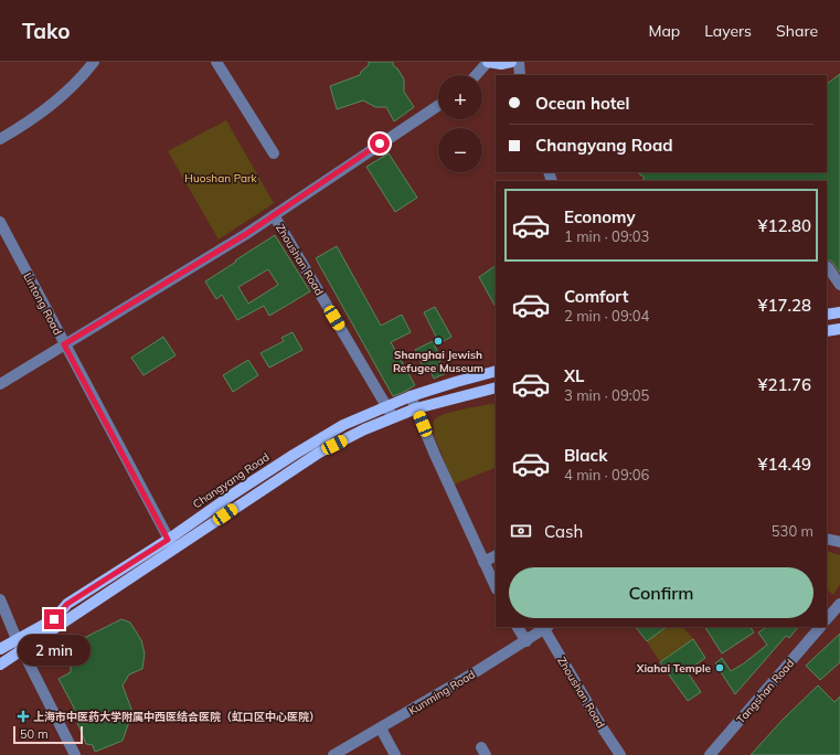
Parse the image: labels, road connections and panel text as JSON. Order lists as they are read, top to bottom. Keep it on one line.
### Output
{"streets":{"main road":["Changyang Road"],"street":["Zhoushan Road","Lintong Road","Tangshan Road","Kunming Road"]},"crossings":[["Zhoushan Road","Changyang Road"],["Zhoushan Road","Kunming Road"],["Lintong Road","Changyang Road"]],"parks":["Huoshan Park"],"places":{"other":["Shanghai Jewish Refugee Museum","Xiahai Temple"],"health":["上海市中医药大学附属中西医结合医院（虹口区中心医院）"]},"scale_bar":"50 m","page":{"header":"Tako","nav":["Map","Layers","Share"],"map_buttons":["+","−"],"banner":["Ocean hotel","Changyang Road"],"list":[{"name":"Economy","note":"1 min · 09:03","value":"¥12.80"},{"name":"Comfort","note":"2 min · 09:04","value":"¥17.28"},{"name":"XL","note":"3 min · 09:05","value":"¥21.76"},{"name":"Black","note":"4 min · 09:06","value":"¥14.49"}],"pay":["Cash","530 m"],"buttons":"Confirm","bubble":"2 min","scale":"50 m"}}
